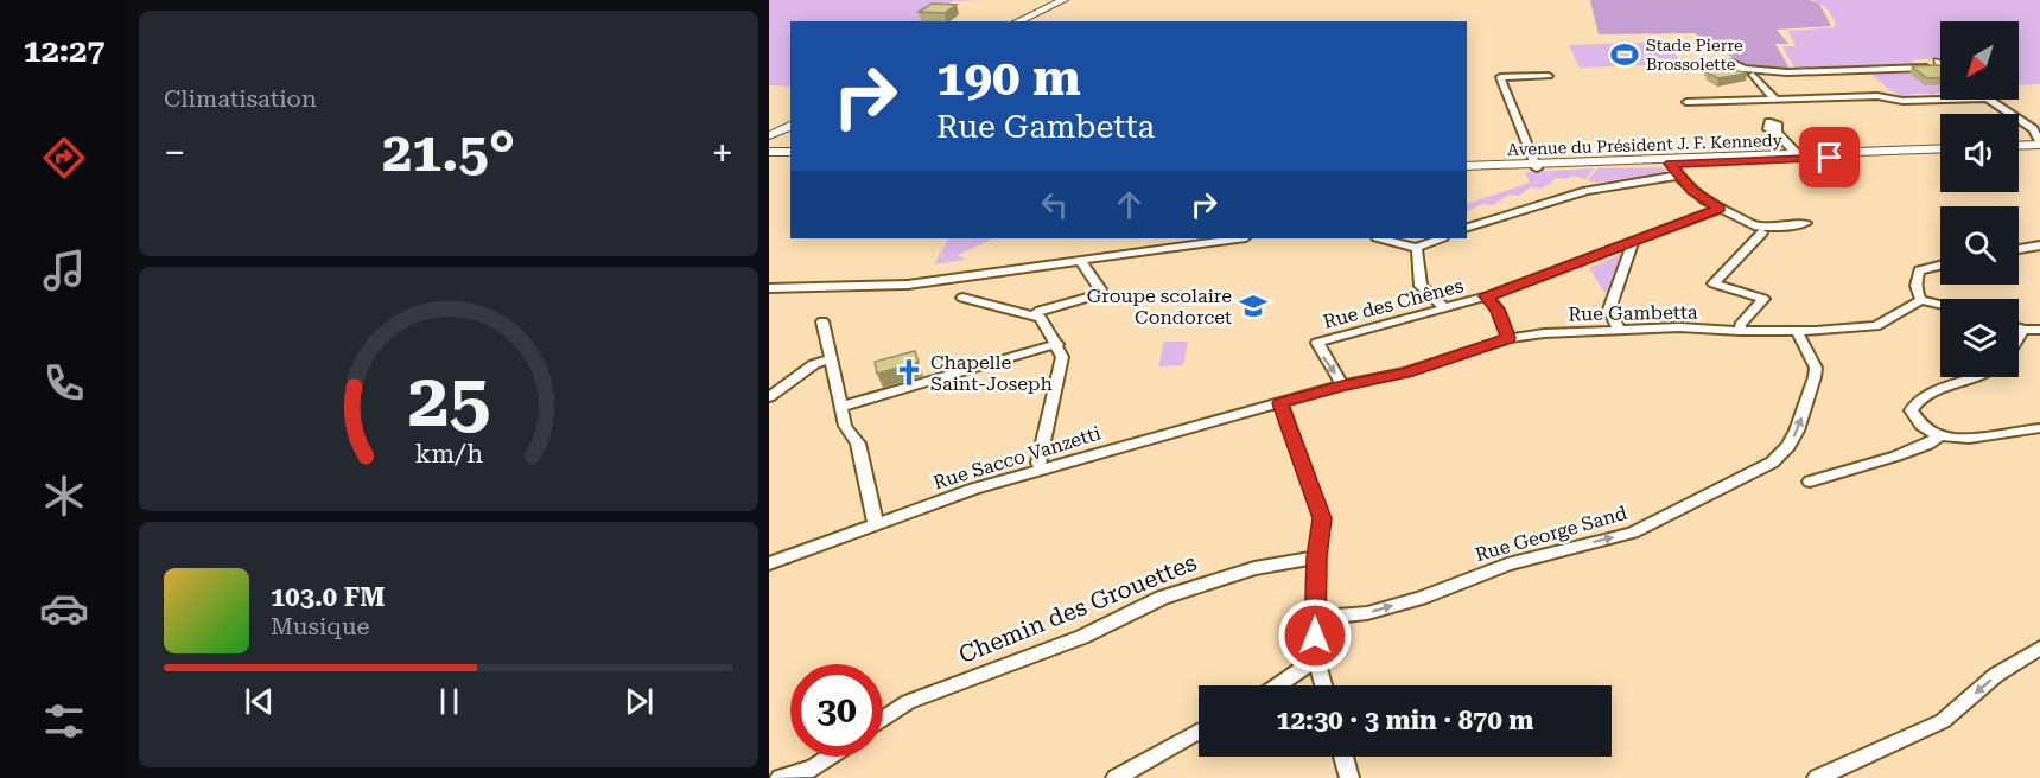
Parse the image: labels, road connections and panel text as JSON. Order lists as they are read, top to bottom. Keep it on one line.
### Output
{"streets":{"main road":["Avenue du Président J. F. Kennedy"],"street":["Rue des Chênes","Rue Gambetta","Rue Sacco Vanzetti","Rue George Sand","Chemin des Grouettes"]},"crossings":[["Rue des Chênes","Rue Gambetta"],["Rue Gambetta","Rue Sacco Vanzetti"],["Rue Gambetta","Rue George Sand"]],"one_way":["Rue George Sand"],"places":{"sports":["Stade Pierre Brossolette"],"school or university":["Groupe scolaire Condorcet"],"church":["Chapelle Saint-Joseph"]},"north":"bottom left","page":{"tabs":"12:27","tile":"Climatisation","turn":["190 m","Rue Gambetta"],"heat":["−","21.5°","+"],"song":["103.0 FM","Musique"],"limit":"30","trip":"12:30 · 3 min · 870 m","gauge":["25","km/h"]}}
